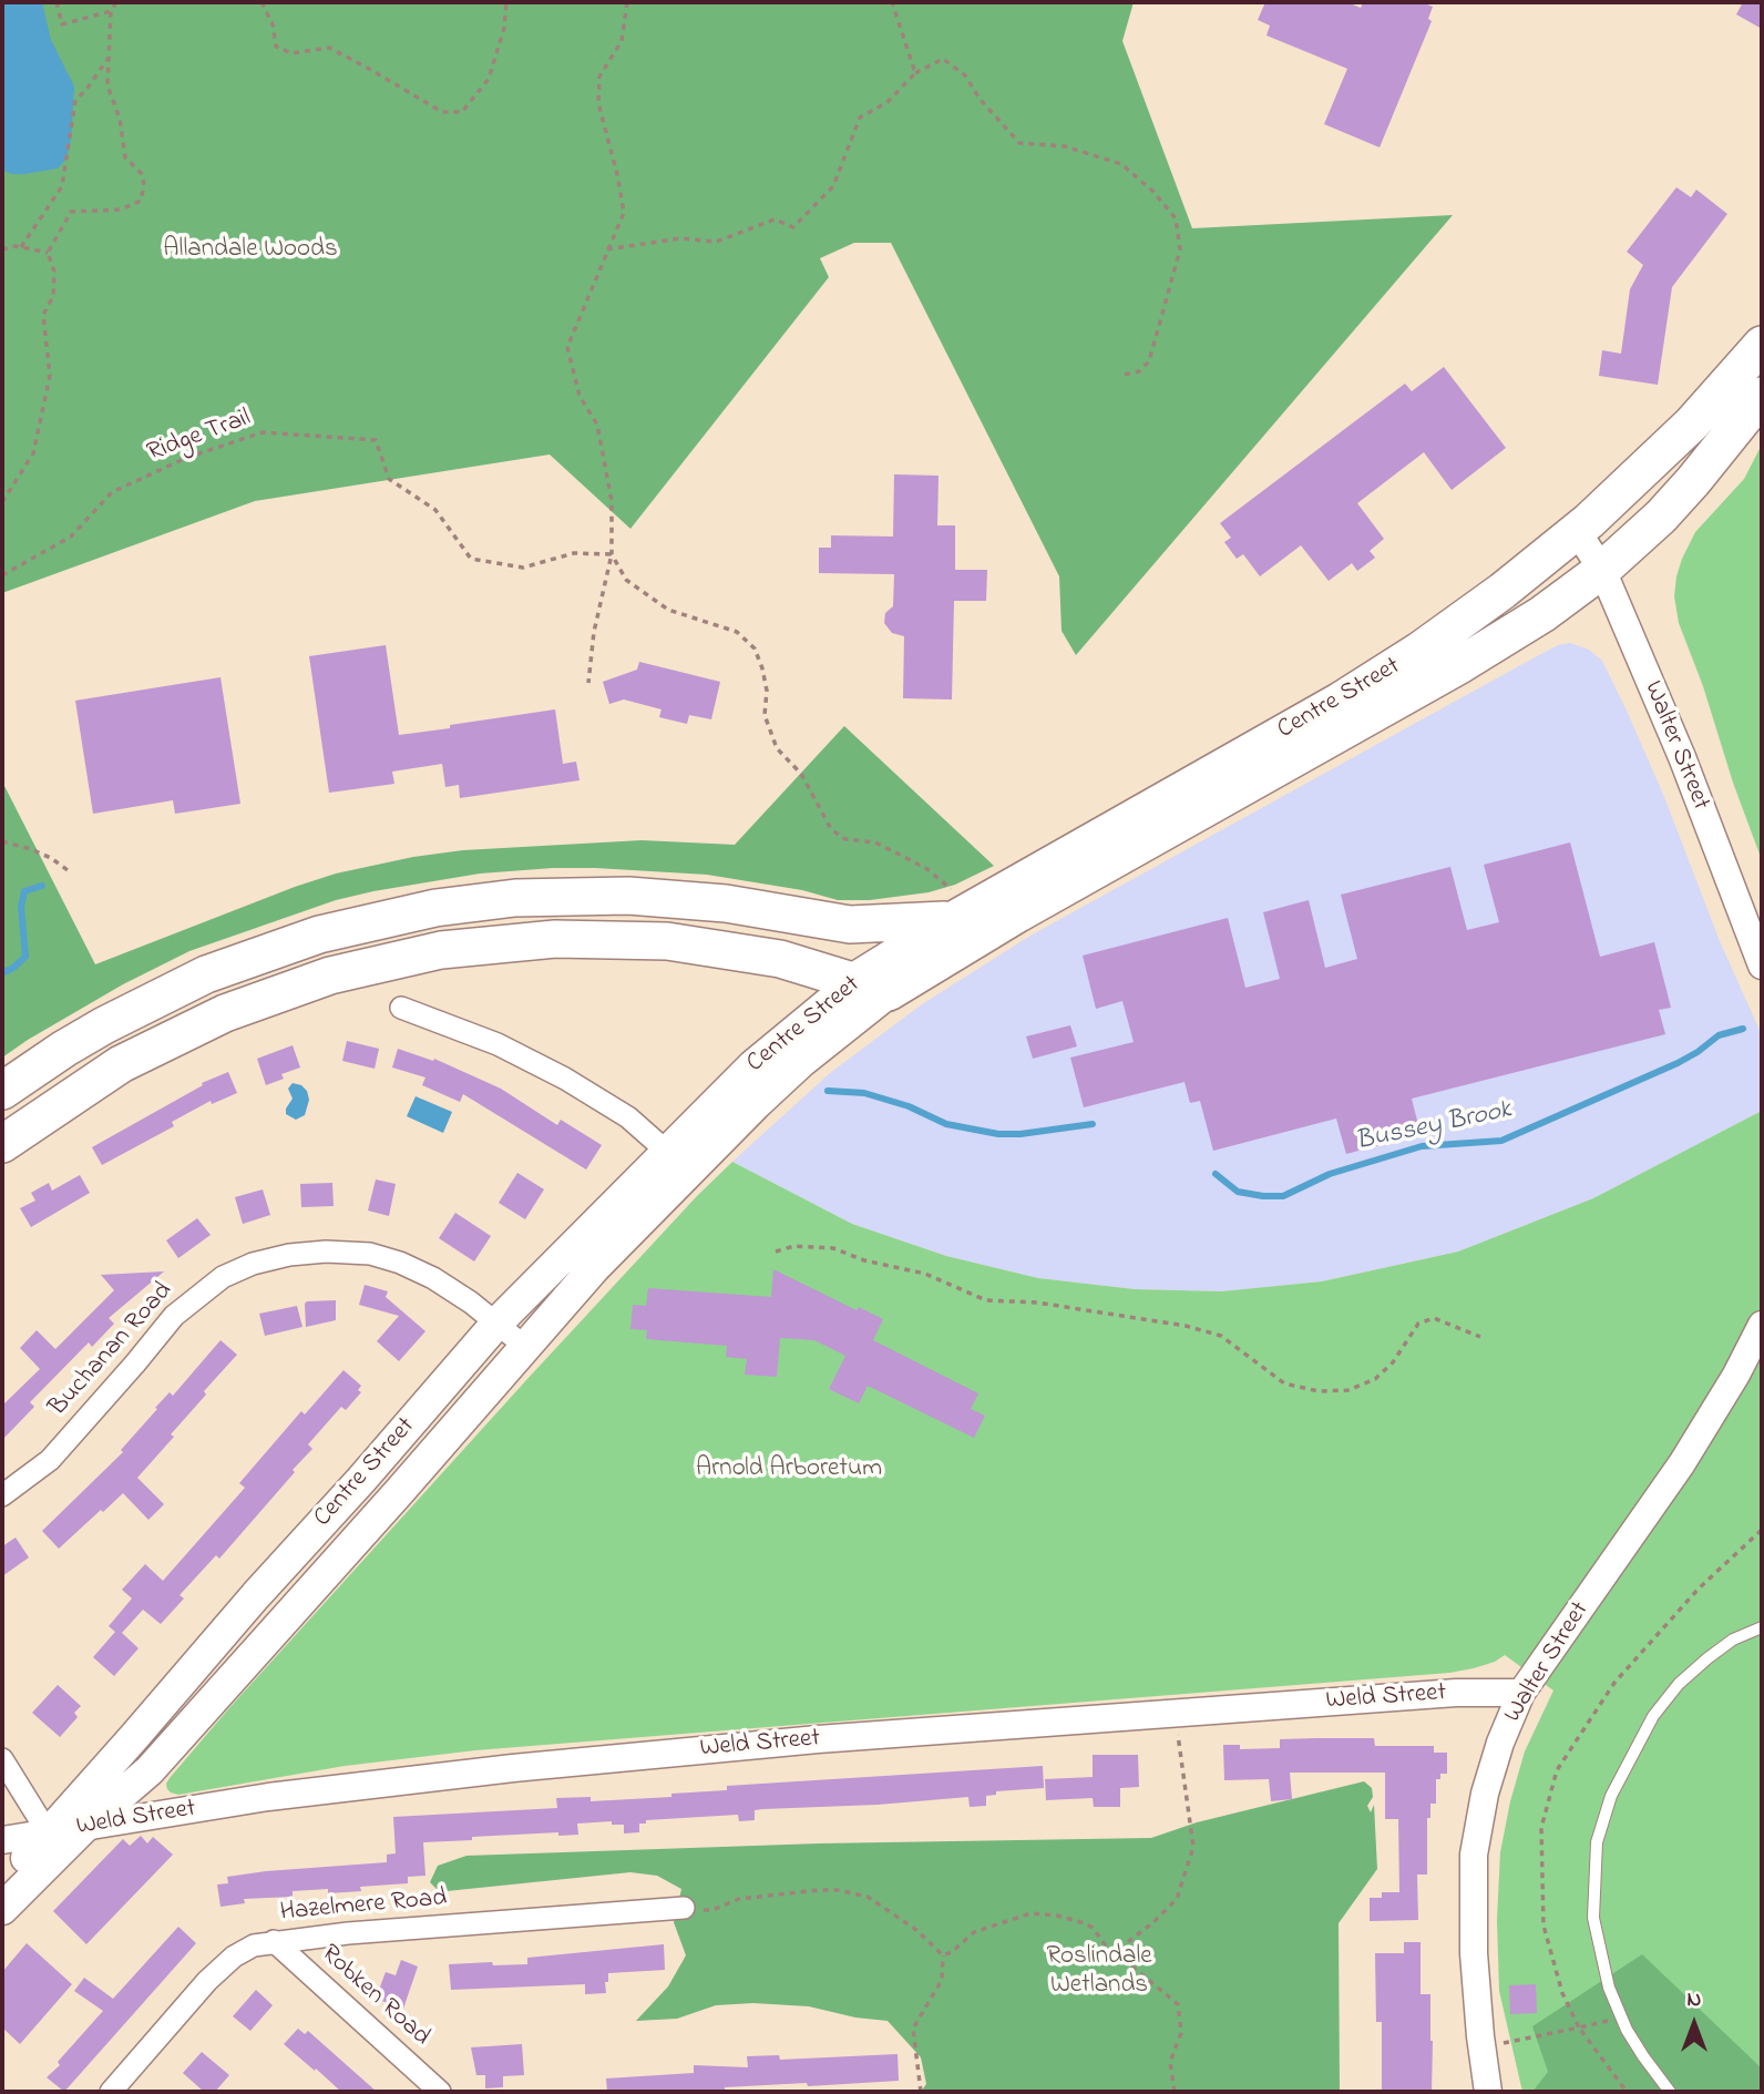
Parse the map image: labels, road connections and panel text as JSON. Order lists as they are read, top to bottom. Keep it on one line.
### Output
{"streets":{"highway":["Centre Street"],"street":["Walter Street","Buchanan Road","Weld Street","Hazelmere Road","Robken Road"],"path":["Ridge Trail"]},"crossings":[["Centre Street","Walter Street"],["Centre Street","Buchanan Road"],["Centre Street","Weld Street"],["Walter Street","Weld Street"],["Hazelmere Road","Robken Road"]],"water":["Bussey Brook"],"parks":["Allandale Woods","Arnold Arboretum","Roslindale Wetlands"],"north":"top"}
